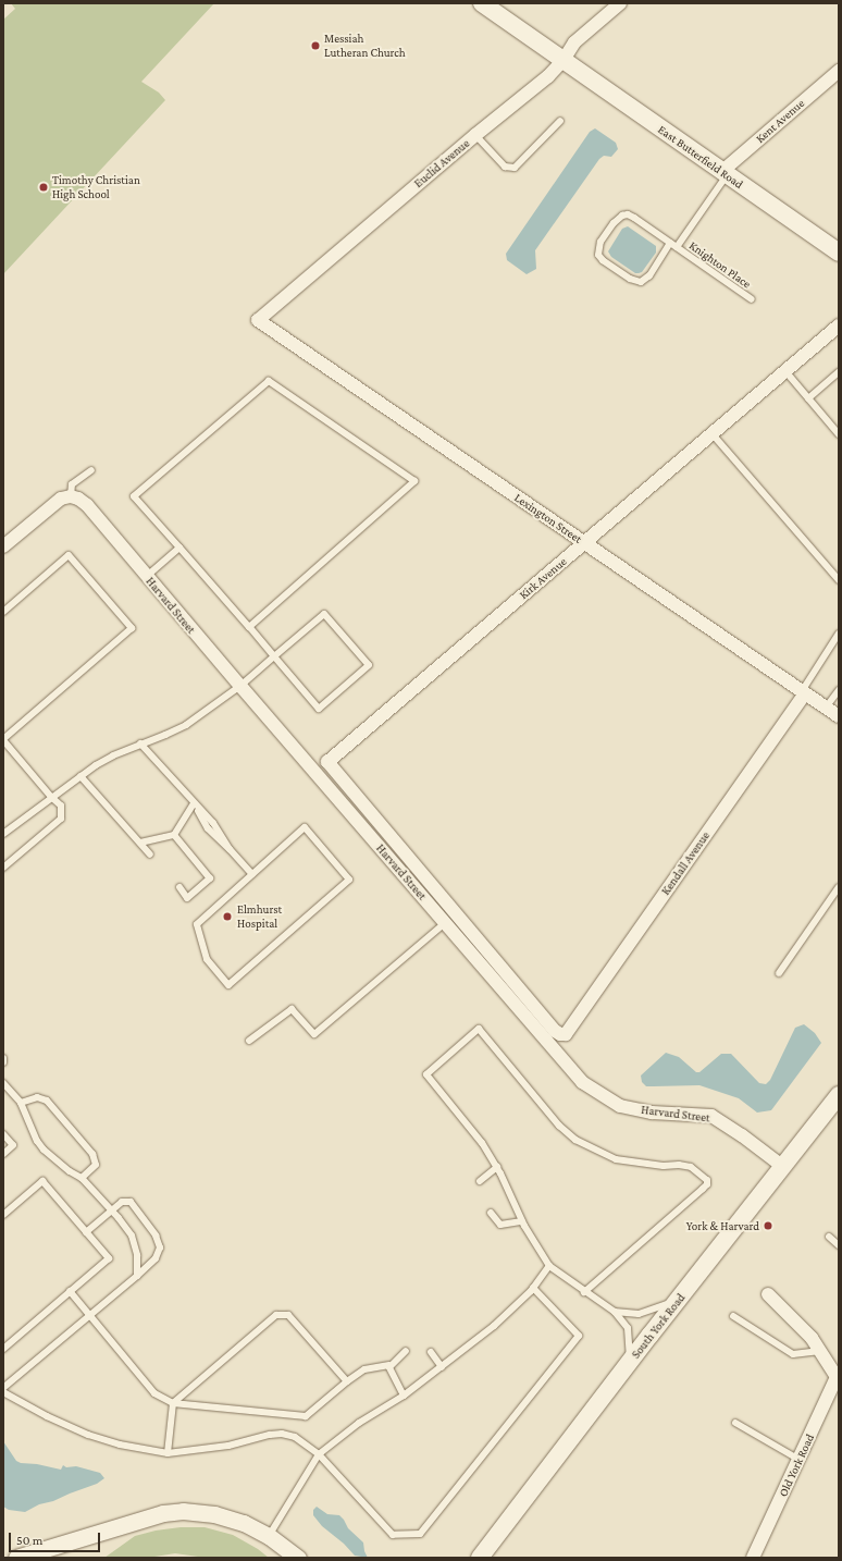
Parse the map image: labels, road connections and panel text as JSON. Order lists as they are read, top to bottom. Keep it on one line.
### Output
{"streets":{"main road":["East Butterfield Road","South York Road"],"street":["Kent Avenue","Euclid Avenue","Lexington Street","Kirk Avenue","Harvard Street","Kendall Avenue","Old York Road"],"lane":["Knighton Place"]},"crossings":[["Kent Avenue","East Butterfield Road"],["Kent Avenue","Knighton Place"],["East Butterfield Road","Euclid Avenue"],["East Butterfield Road","Knighton Place"],["Euclid Avenue","Lexington Street"],["Lexington Street","Kirk Avenue"],["Lexington Street","Kendall Avenue"],["Kirk Avenue","Harvard Street"],["Harvard Street","Kendall Avenue"],["Harvard Street","South York Road"]],"places":["Messiah Lutheran Church","Timothy Christian High School","Elmhurst Hospital","York & Harvard"],"scale_bar":"50 m"}
